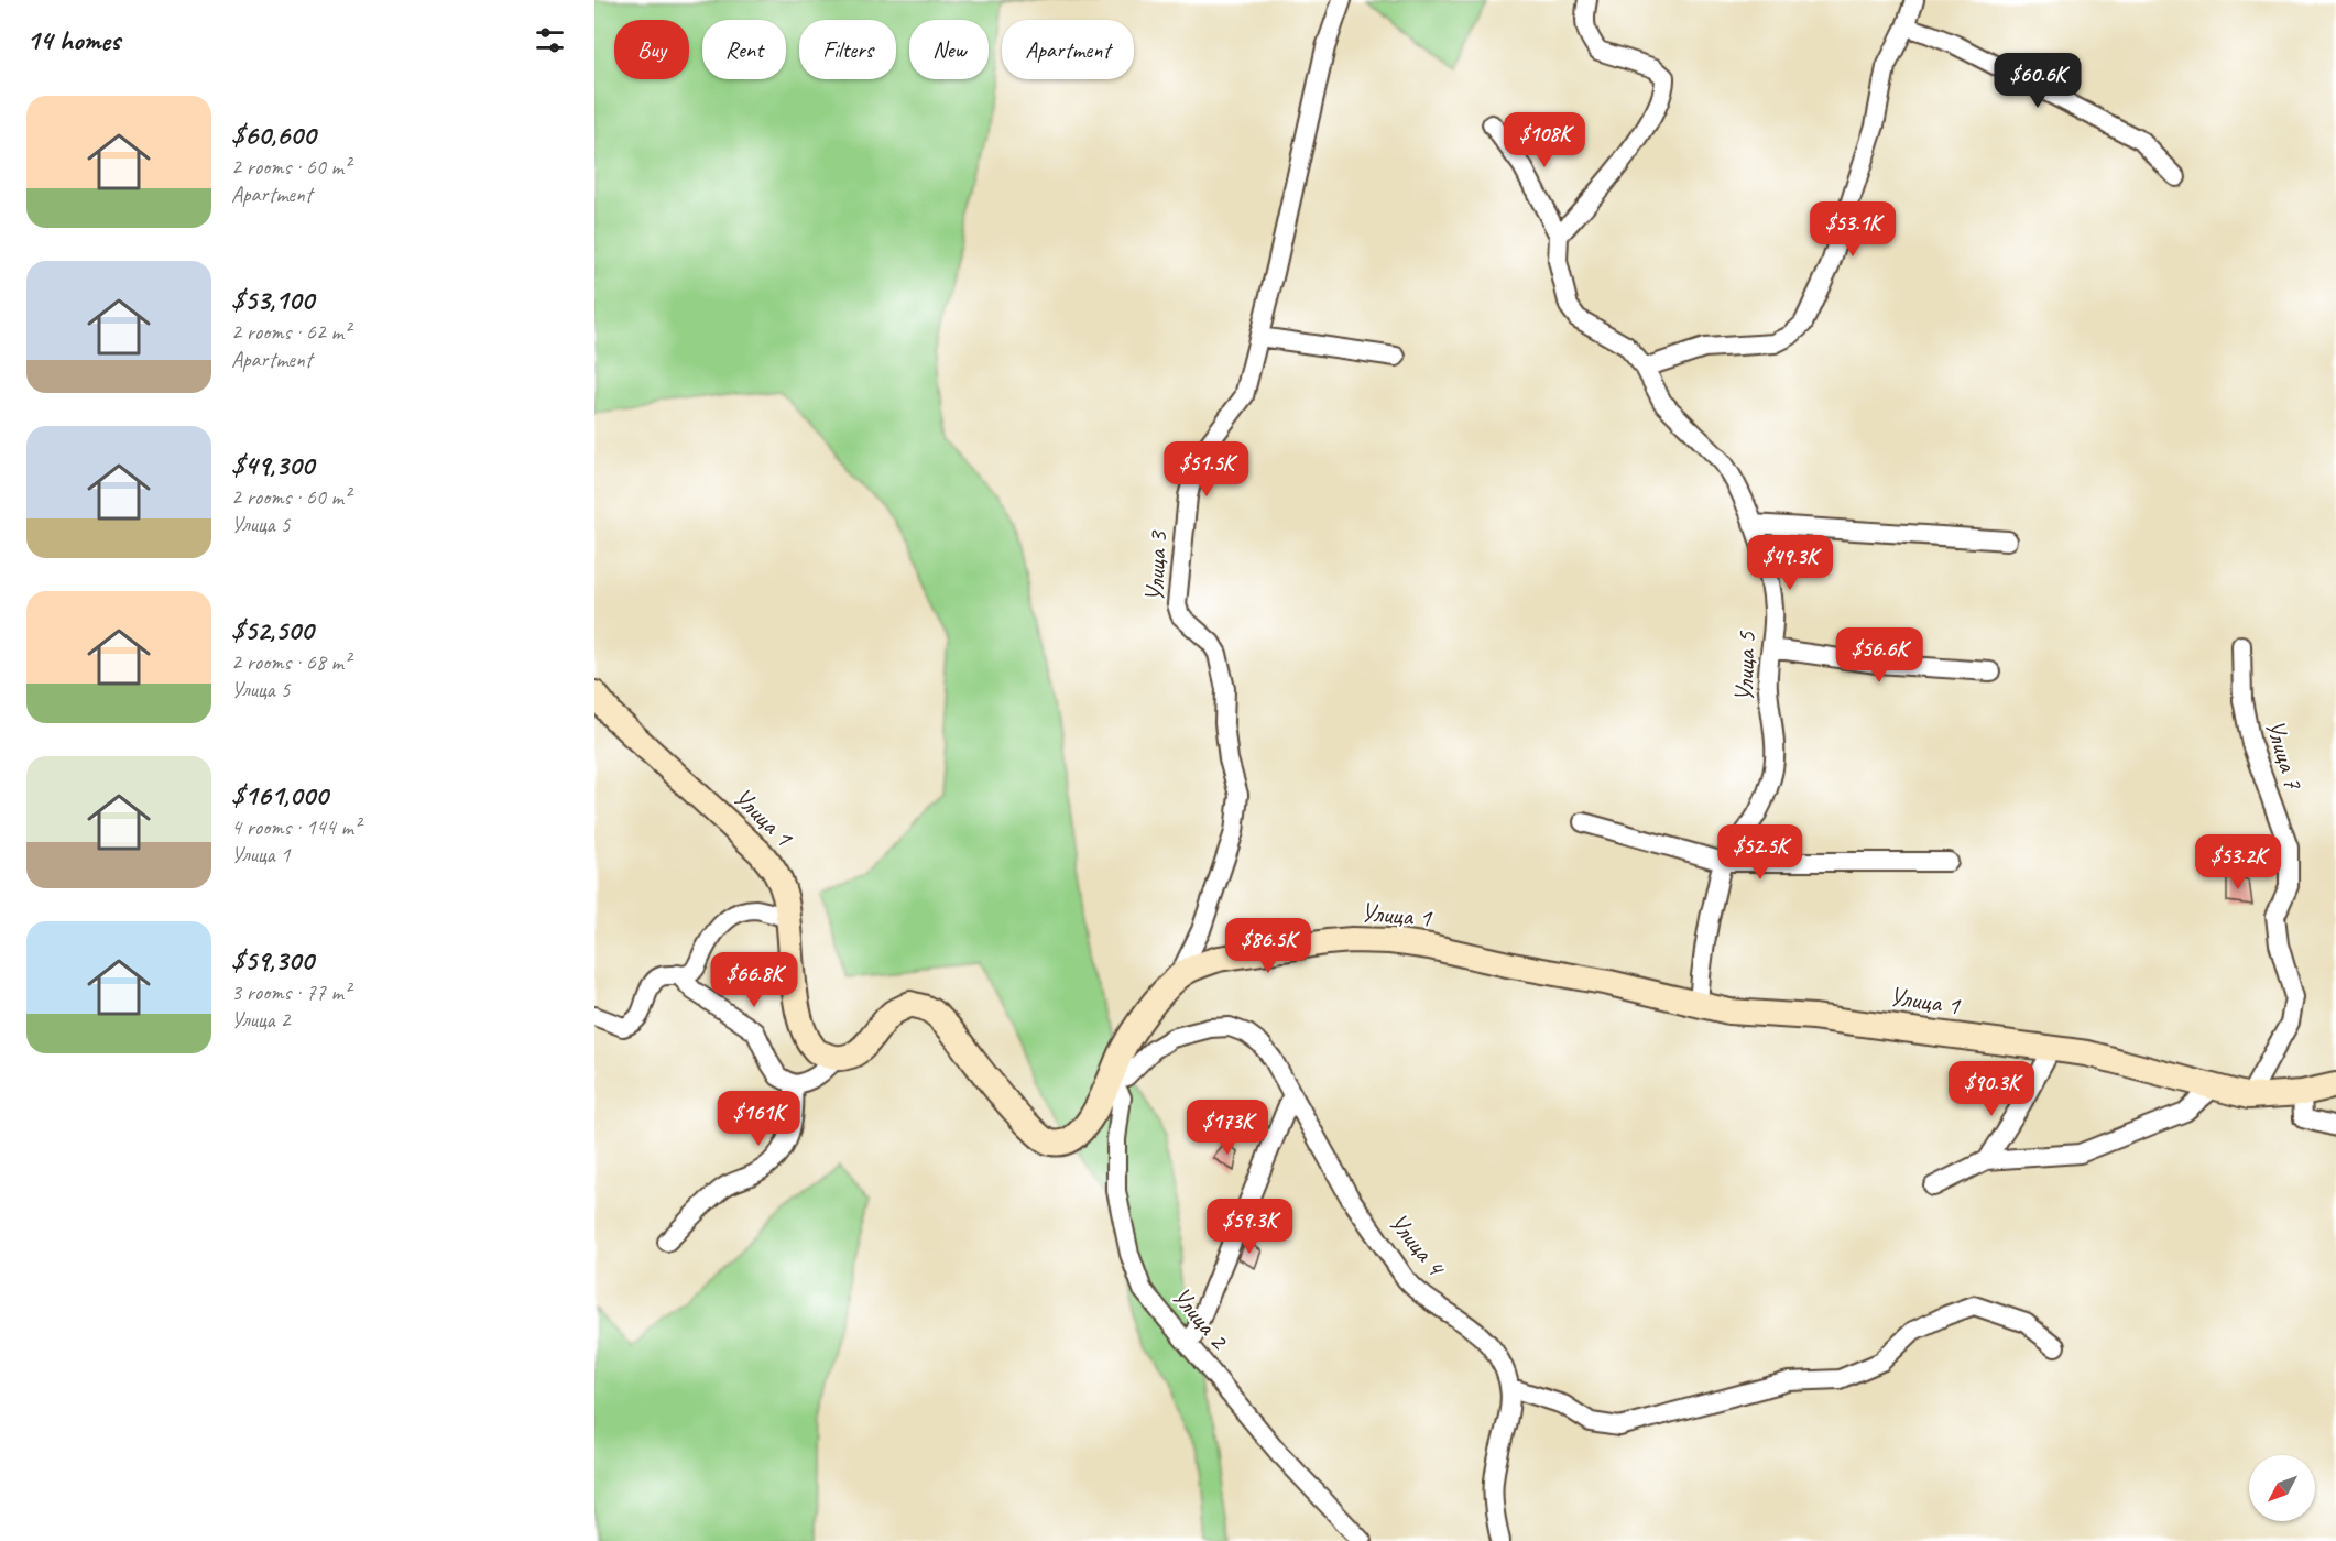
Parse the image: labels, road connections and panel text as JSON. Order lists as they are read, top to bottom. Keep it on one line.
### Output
{"streets":{"main road":["Улица 1"],"street":["Улица 3","Улица 5","Улица 7","Улица 4","Улица 2"]},"crossings":[["Улица 3","Улица 1"],["Улица 5","Улица 1"],["Улица 7","Улица 1"],["Улица 1","Улица 4"],["Улица 1","Улица 2"],["Улица 4","Улица 2"]],"north":"bottom left","page":{"heading":"14 homes","chip":["Buy","Rent","Filters","New","Apartment"],"price":["$60.6K","$108K","$53.1K","$51.5K","$49.3K","$56.6K","$52.5K","$53.2K","$86.5K","$66.8K","$90.3K","$161K","$173K","$59.3K"],"list":[{"name":"$60,600","note":"2 rooms · 60 m² · Apartment"},{"name":"$53,100","note":"2 rooms · 62 m² · Apartment"},{"name":"$49,300","note":"2 rooms · 60 m² · Улица 5"},{"name":"$52,500","note":"2 rooms · 68 m² · Улица 5"},{"name":"$161,000","note":"4 rooms · 144 m² · Улица 1"},{"name":"$59,300","note":"3 rooms · 77 m² · Улица 2"}]}}
